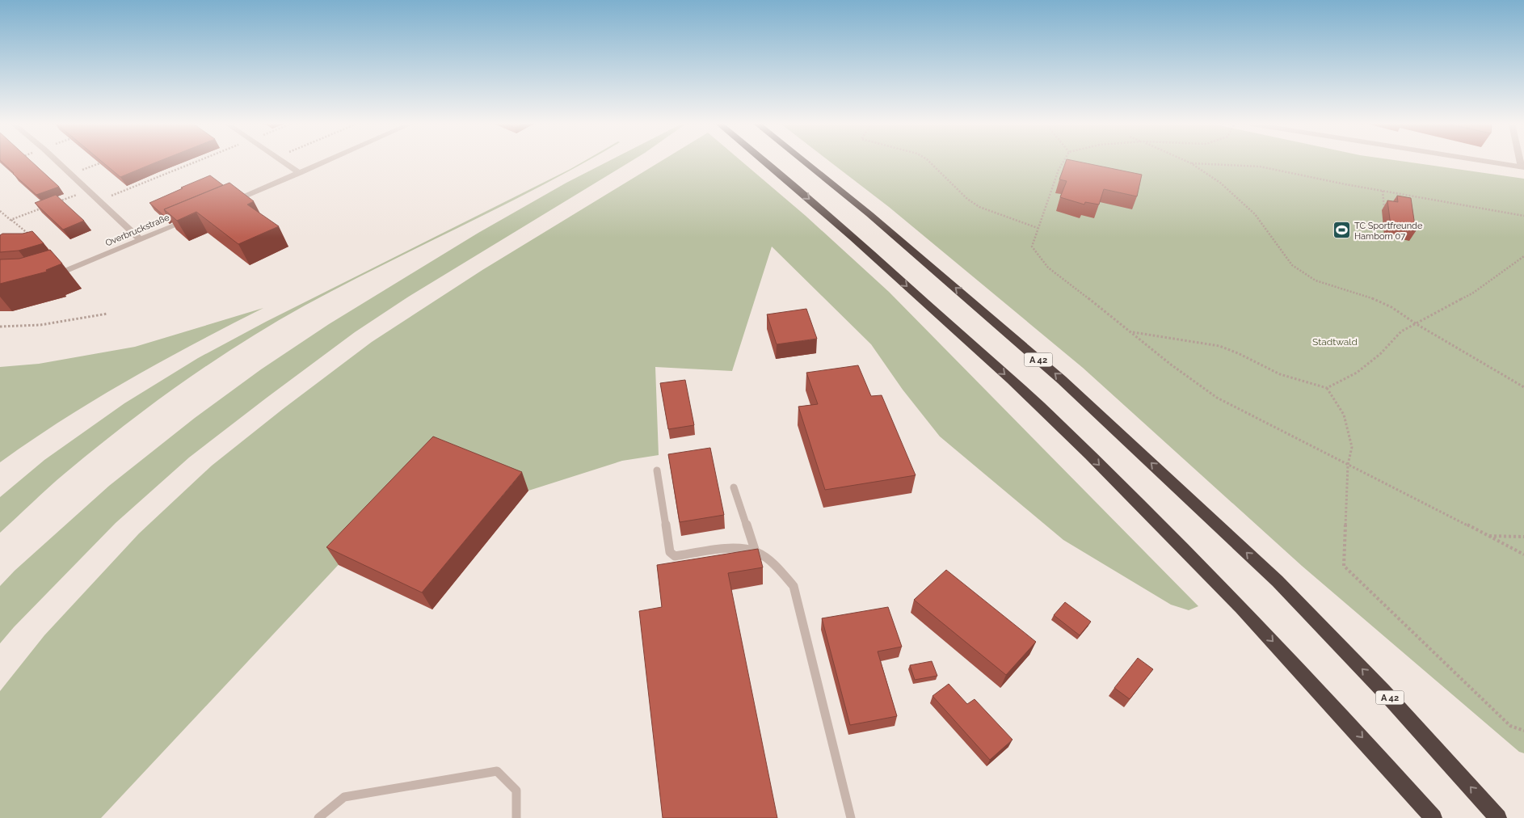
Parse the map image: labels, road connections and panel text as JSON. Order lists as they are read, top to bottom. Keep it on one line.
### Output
{"streets":{"highway":["A 42"],"street":["Overbruckstraße"]},"parks":["Stadtwald"],"places":{"sports":["TC Sportfreunde Hamborn 07"]}}
